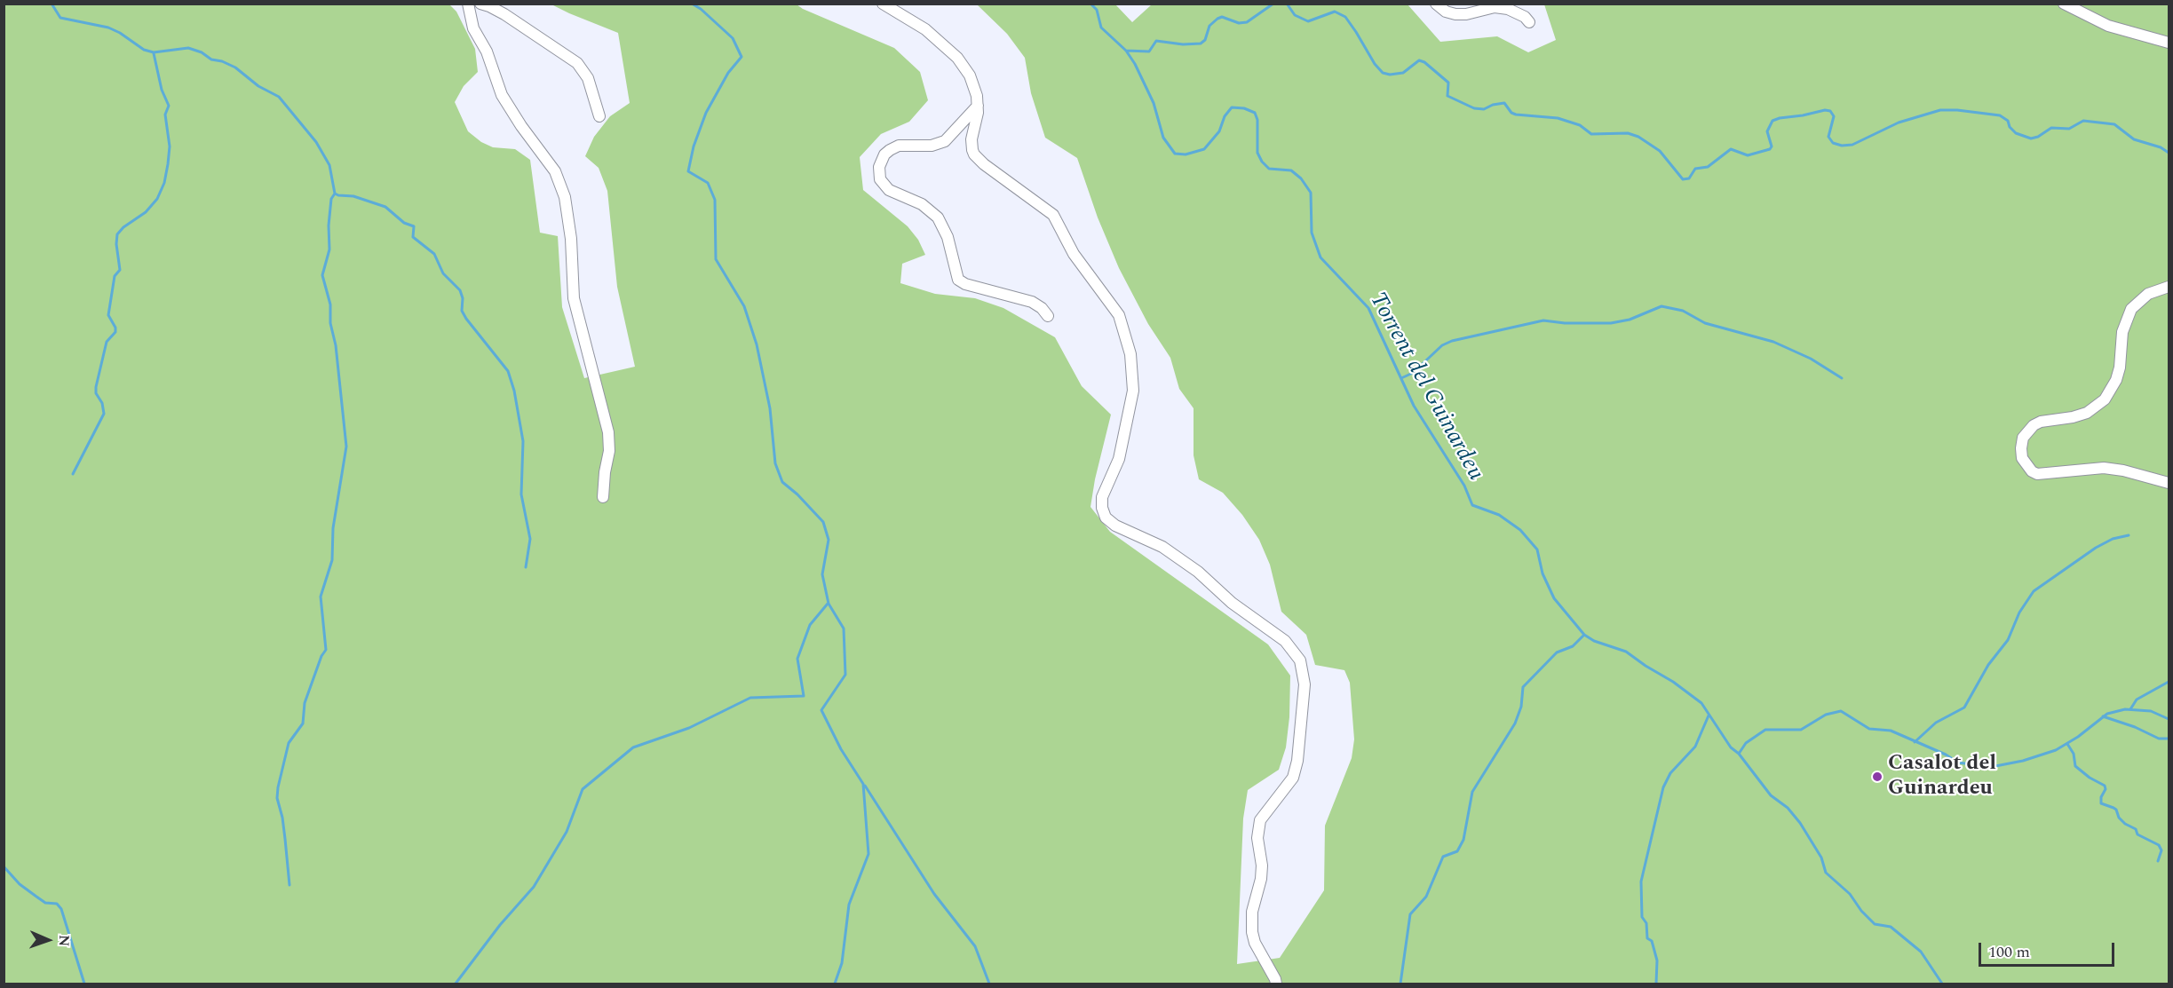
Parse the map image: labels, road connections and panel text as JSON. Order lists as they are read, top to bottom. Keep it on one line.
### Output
{"water":["Torrent del Guinardeu"],"places":["Casalot del Guinardeu"],"scale_bar":"100 m","north":"right"}
